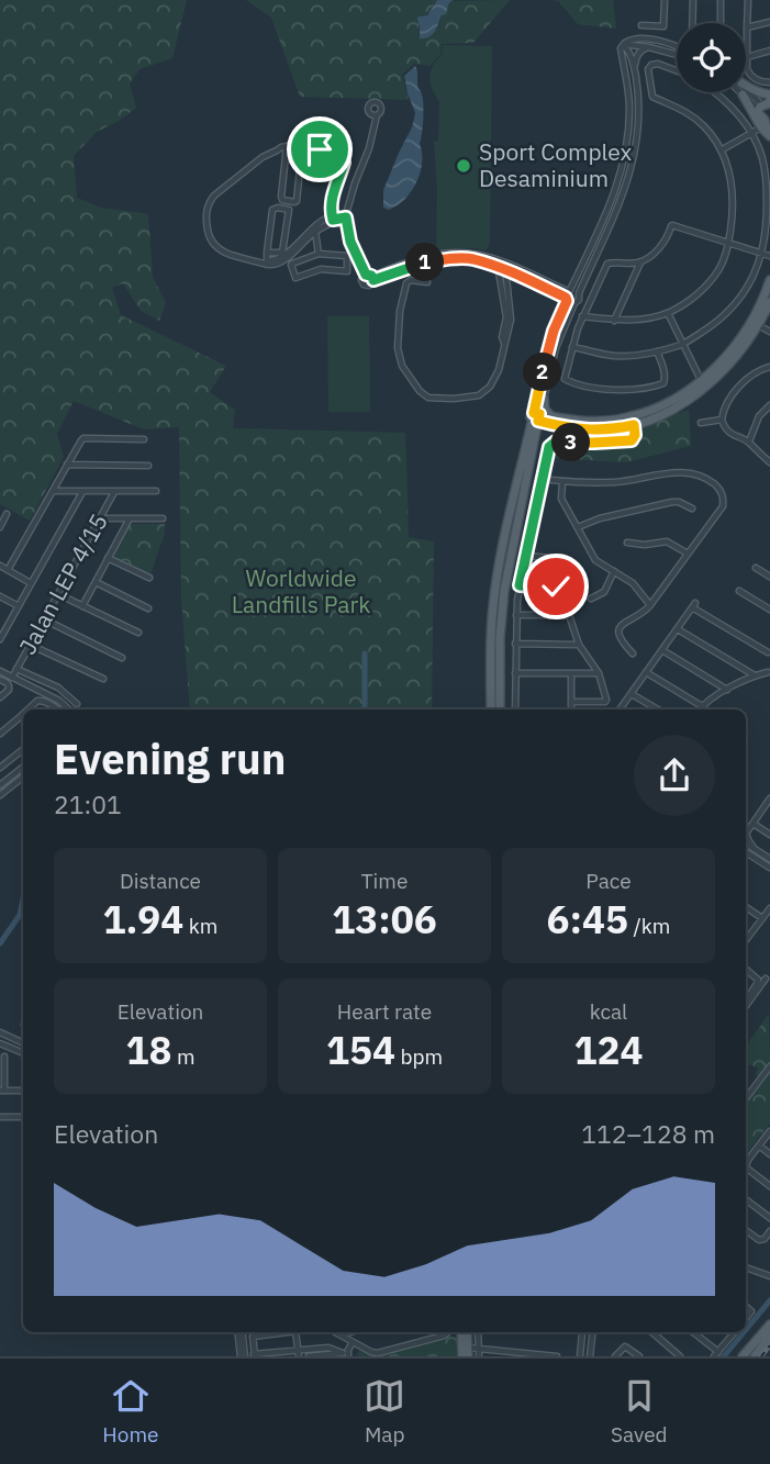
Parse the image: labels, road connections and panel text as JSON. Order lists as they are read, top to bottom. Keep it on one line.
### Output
{"streets":{"street":["Jalan LEP 4/15"]},"parks":["Worldwide Landfills Park"],"places":["Sport Complex Desaminium"],"page":{"pins":["1","2","3"],"heading":["Evening run","21:01"],"stats":[["Distance","1.94 km"],["Time","13:06"],["Pace","6:45 /km"],["Elevation","18 m"],["Heart rate","154 bpm"],["kcal","124"]],"chart":["Elevation","112–128 m"],"tabs":["Home","Map","Saved"]}}
